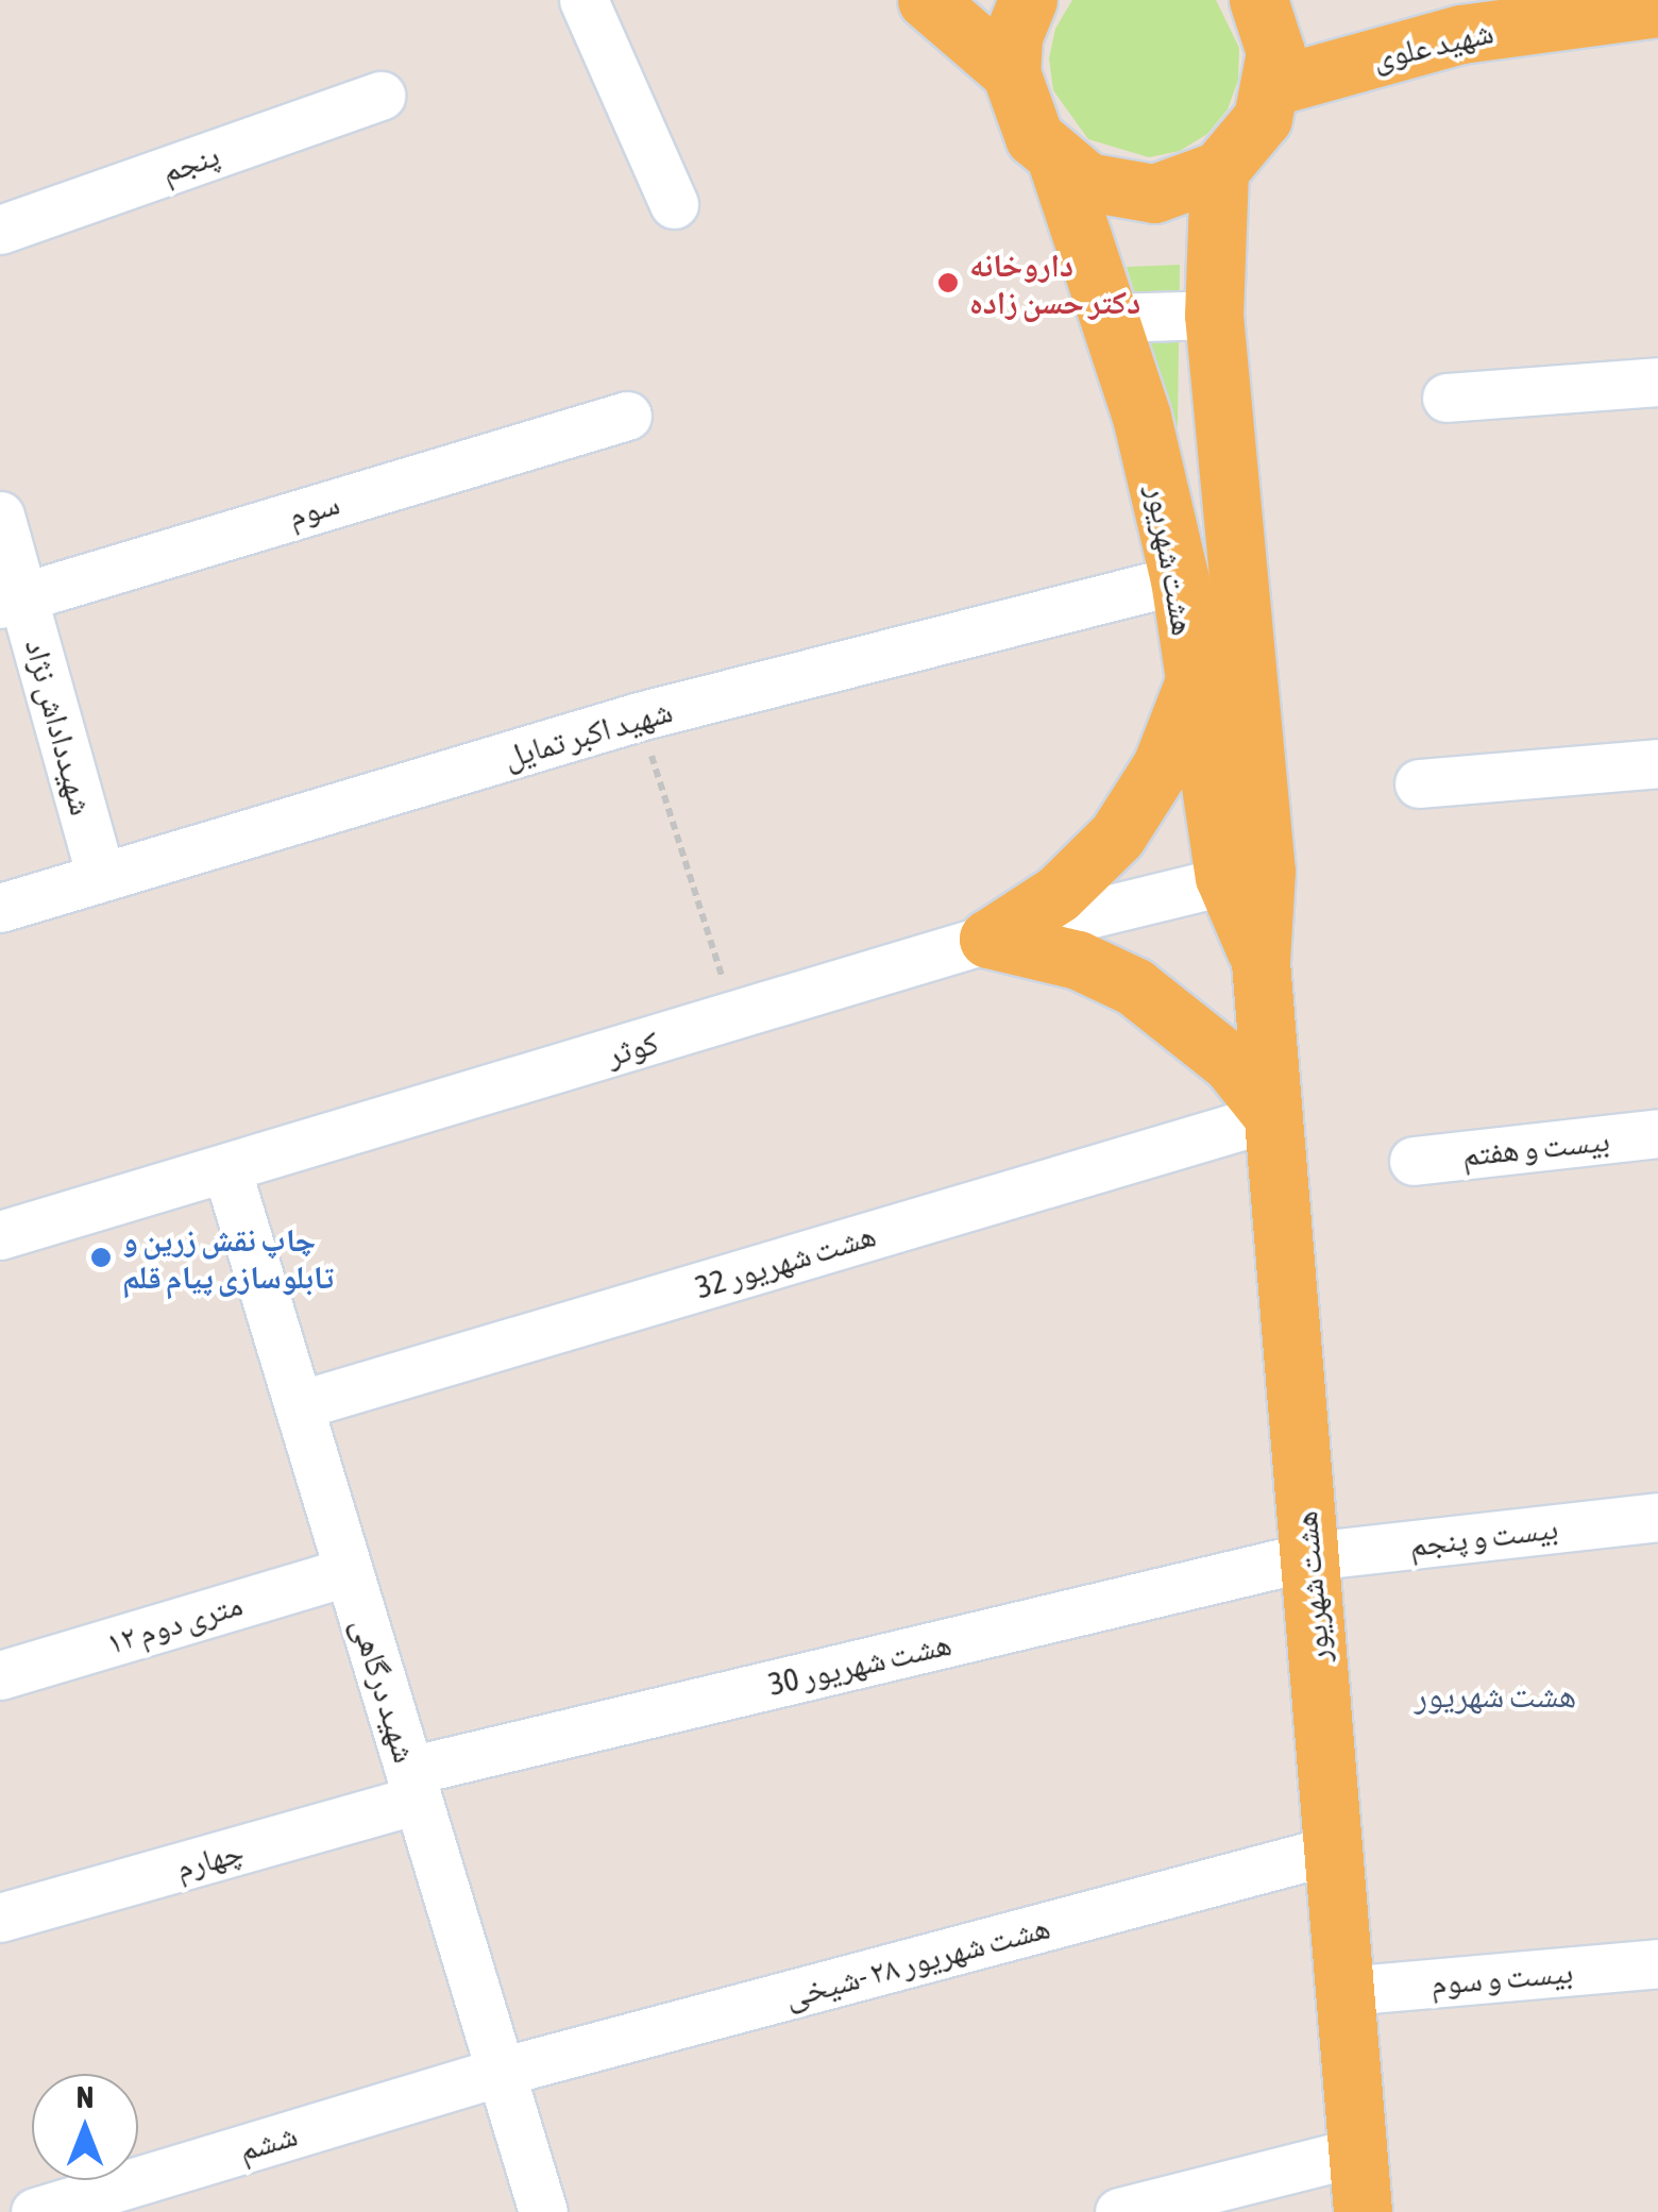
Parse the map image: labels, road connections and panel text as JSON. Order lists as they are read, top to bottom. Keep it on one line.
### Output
{"streets":{"main road":["شهید علوی","هشت شهریور"],"street":["پنجم","سوم","شهیدداداش نژاد","شهید اکبر تمایل","کوثر","بیست و هفتم","هشت شهریور 32","بیست و پنجم","۱۲ متری دوم","هشت شهریور 30","شهید درگاهی","چهارم","هشت شهریور ۲۸ -شیخی","بیست و سوم","ششم"]},"crossings":[["سوم","شهیدداداش نژاد"],["هشت شهریور","شهید اکبر تمایل"],["هشت شهریور","کوثر"],["هشت شهریور","هشت شهریور 32"],["هشت شهریور","بیست و پنجم"],["هشت شهریور","هشت شهریور 30"],["هشت شهریور","هشت شهریور ۲۸ -شیخی"],["هشت شهریور","بیست و سوم"],["شهیدداداش نژاد","شهید اکبر تمایل"],["کوثر","شهید درگاهی"],["هشت شهریور 32","شهید درگاهی"],["بیست و پنجم","هشت شهریور 30"],["۱۲ متری دوم","شهید درگاهی"],["هشت شهریور 30","شهید درگاهی"],["هشت شهریور 30","چهارم"],["شهید درگاهی","چهارم"],["شهید درگاهی","هشت شهریور ۲۸ -شیخی"],["شهید درگاهی","ششم"],["هشت شهریور ۲۸ -شیخی","ششم"]],"districts":["هشت شهریور"],"places":["داروخانه دکتر حسن زاده","چاپ نقش زرین و تابلوسازی پیام قلم"],"north":"top"}
